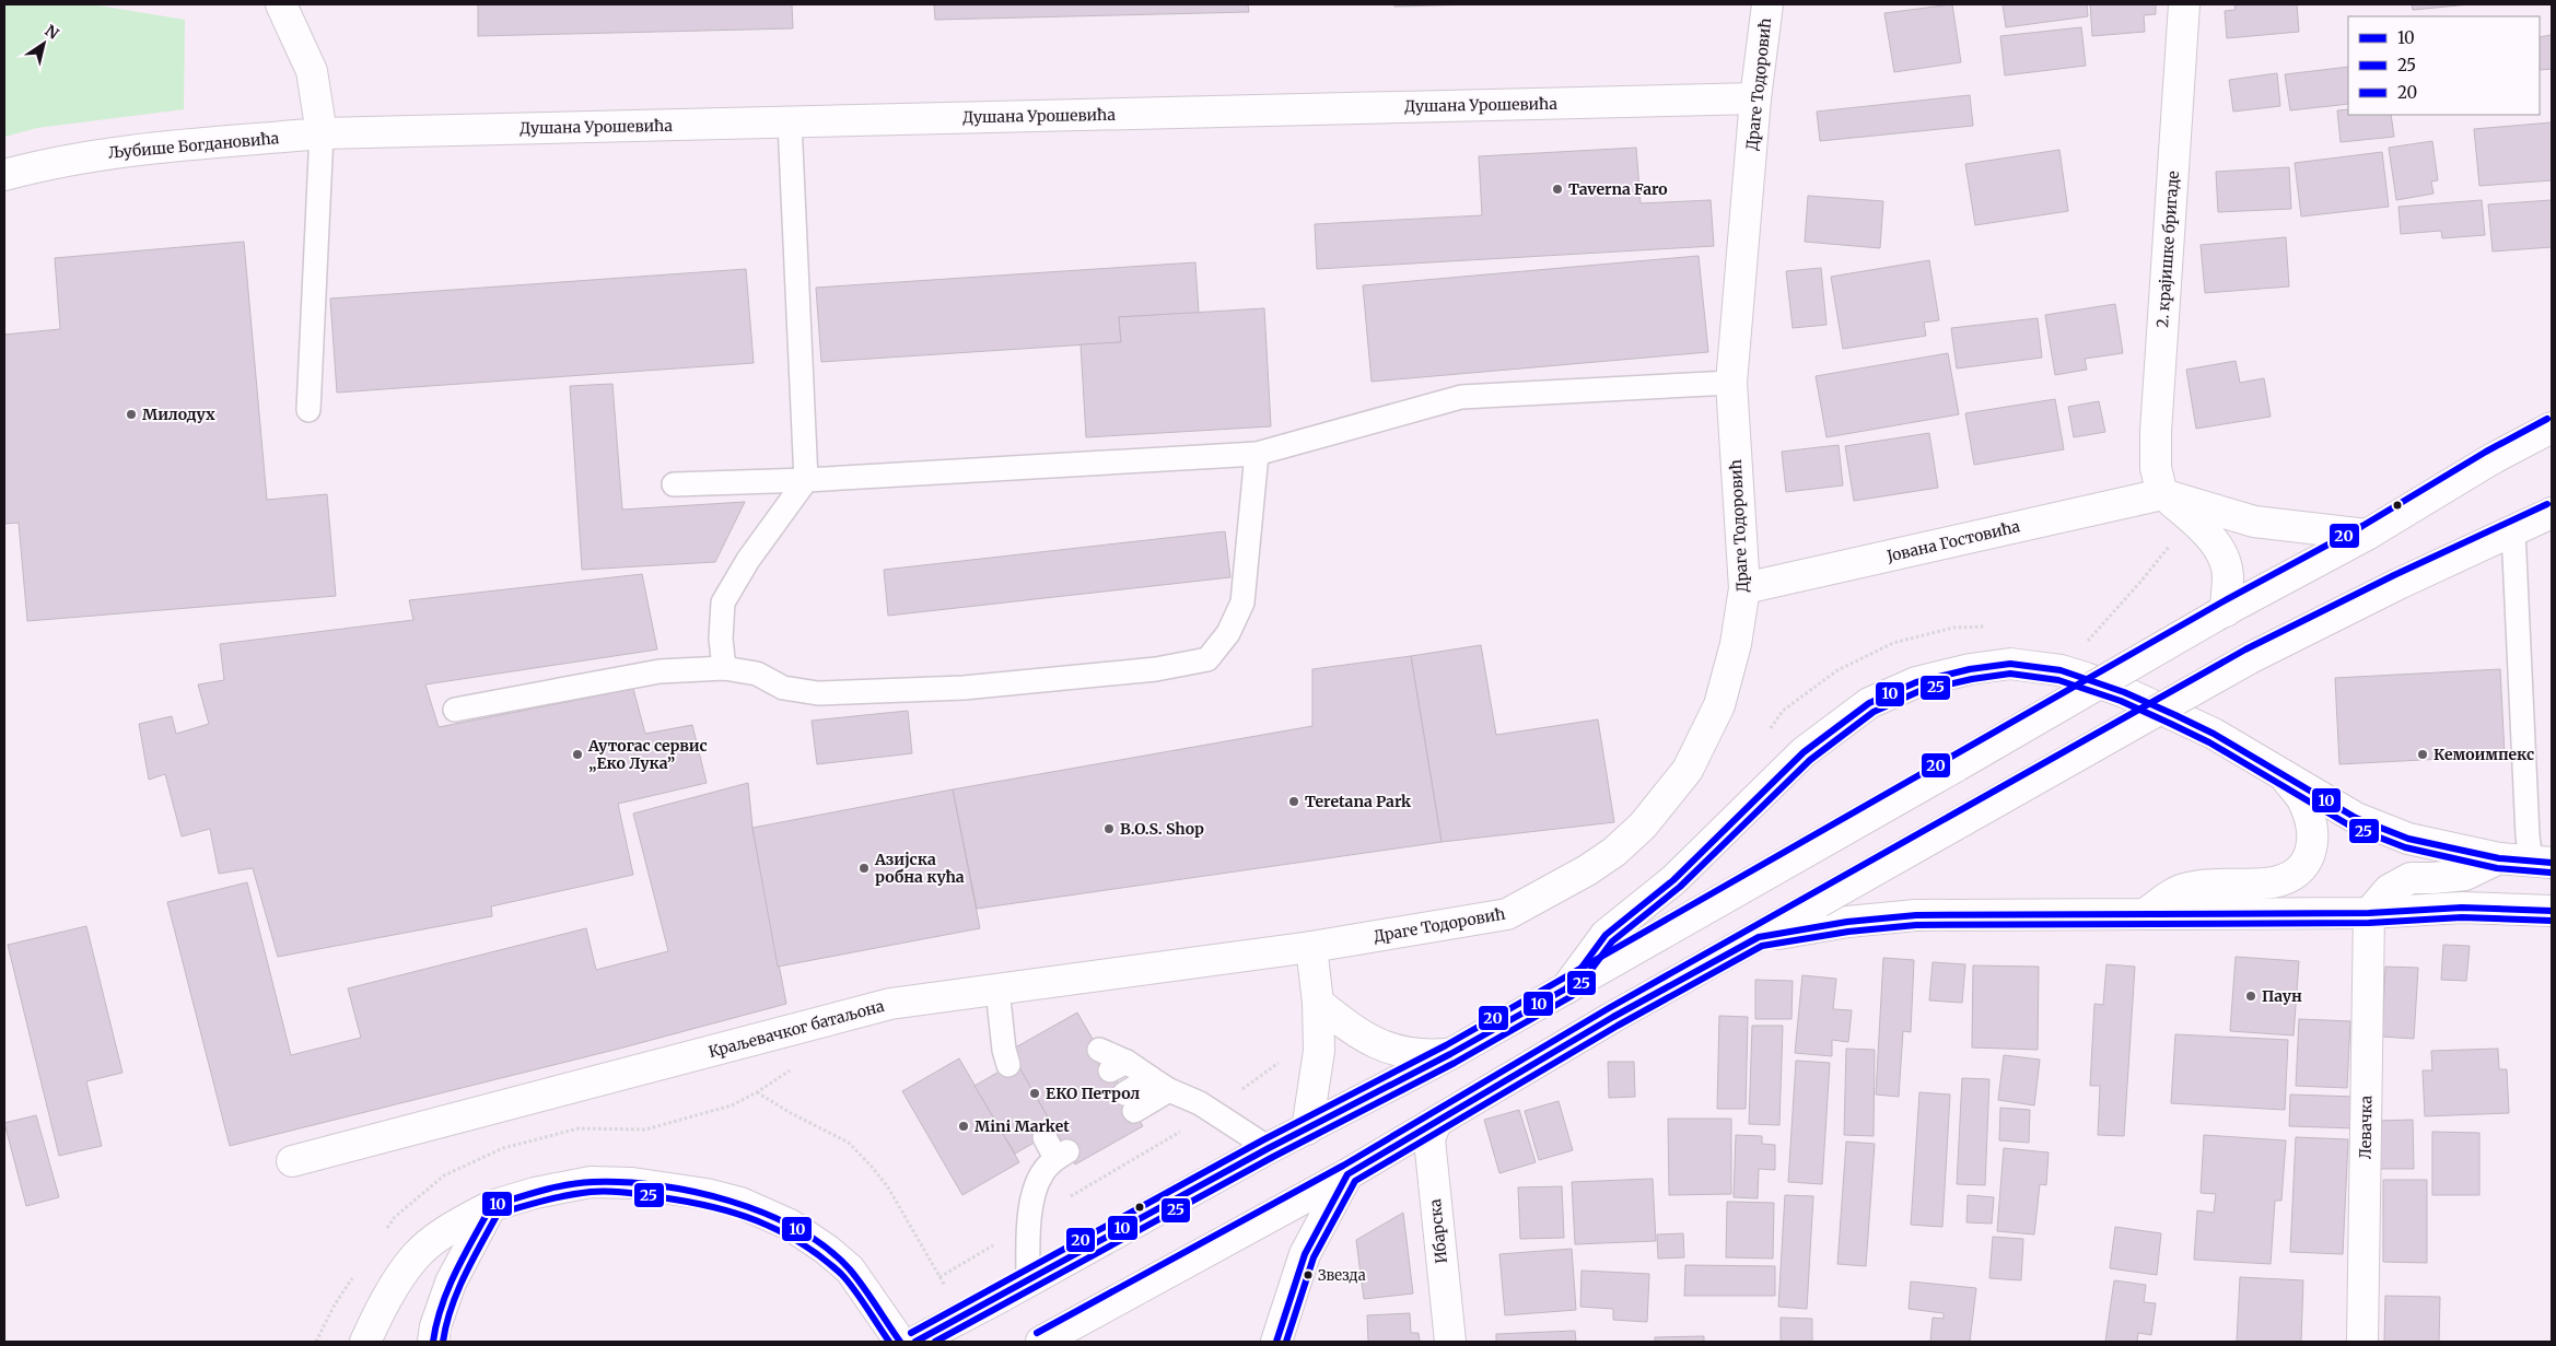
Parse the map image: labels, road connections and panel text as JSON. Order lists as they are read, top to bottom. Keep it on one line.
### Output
{"streets":{"main road":["Драге Тодоровић","Душана Урошевића","Љубише Богдановића","2. крајишке бригаде","Јована Гостовића","Краљевачког батаљона","Левачка","Ибарска"]},"crossings":[["Драге Тодоровић","Душана Урошевића"],["Драге Тодоровић","Јована Гостовића"],["Драге Тодоровић","Краљевачког батаљона"],["Душана Урошевића","Љубише Богдановића"],["2. крајишке бригаде","Јована Гостовића"]],"places":["Taverna Faro","Милодух","Аутогас сервис „Еко Лука”","Кемоимпекс","Teretana Park","B.O.S. Shop","Азијска робна кућа","Паун","ЕКО Петрол","Mini Market","Звезда"],"lines":["transit line 20","transit line 10","transit line 25"],"legend":["10","25","20"],"north":"top right"}
